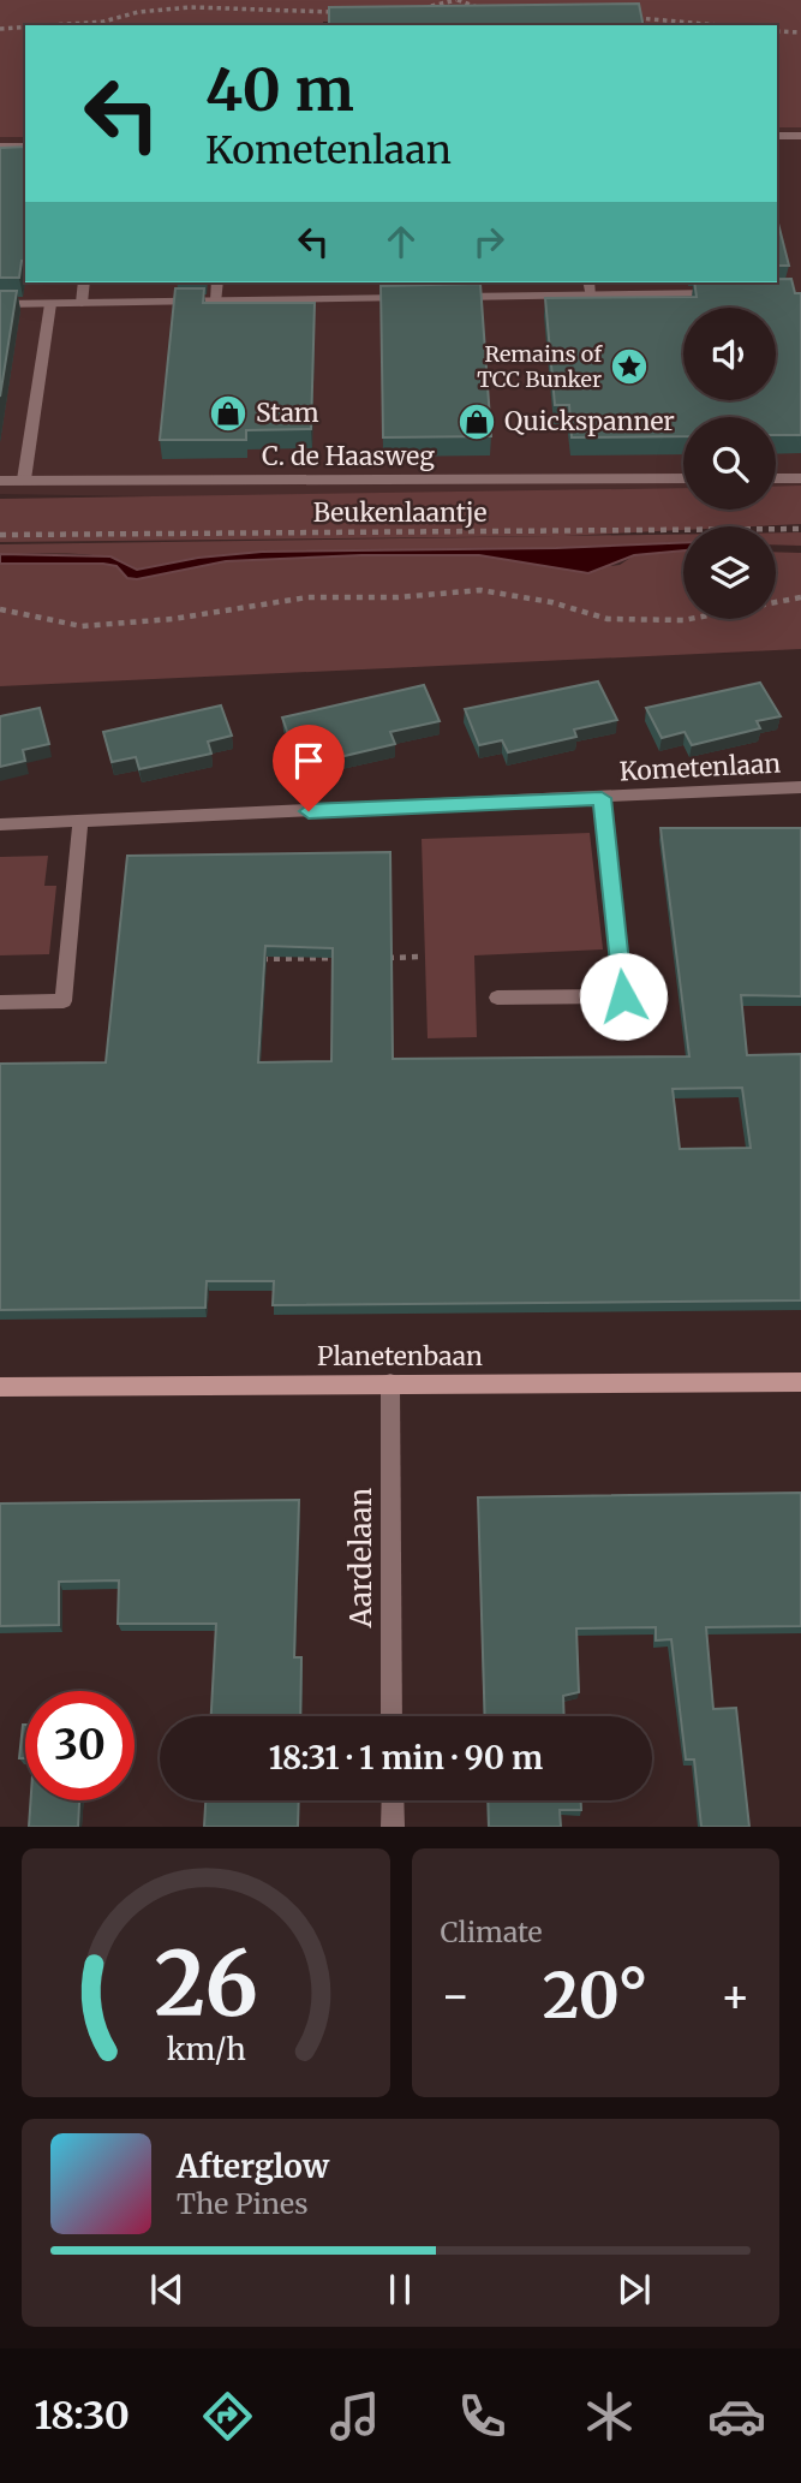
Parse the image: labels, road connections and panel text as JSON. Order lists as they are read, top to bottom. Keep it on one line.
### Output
{"streets":{"street":["C. de Haasweg","Kometenlaan","Planetenbaan","Aardelaan"],"path":["Beukenlaantje"]},"crossings":[["Planetenbaan","Aardelaan"]],"places":{"place":["Remains of TCC Bunker"],"shop":["Stam","Quickspanner"]},"page":{"turn":["40 m","Kometenlaan"],"limit":"30","trip":"18:31 · 1 min · 90 m","tile":"Climate","heat":["−","20°","+"],"song":["Afterglow","The Pines"],"tabs":"18:30","gauge":["26","km/h"]}}
